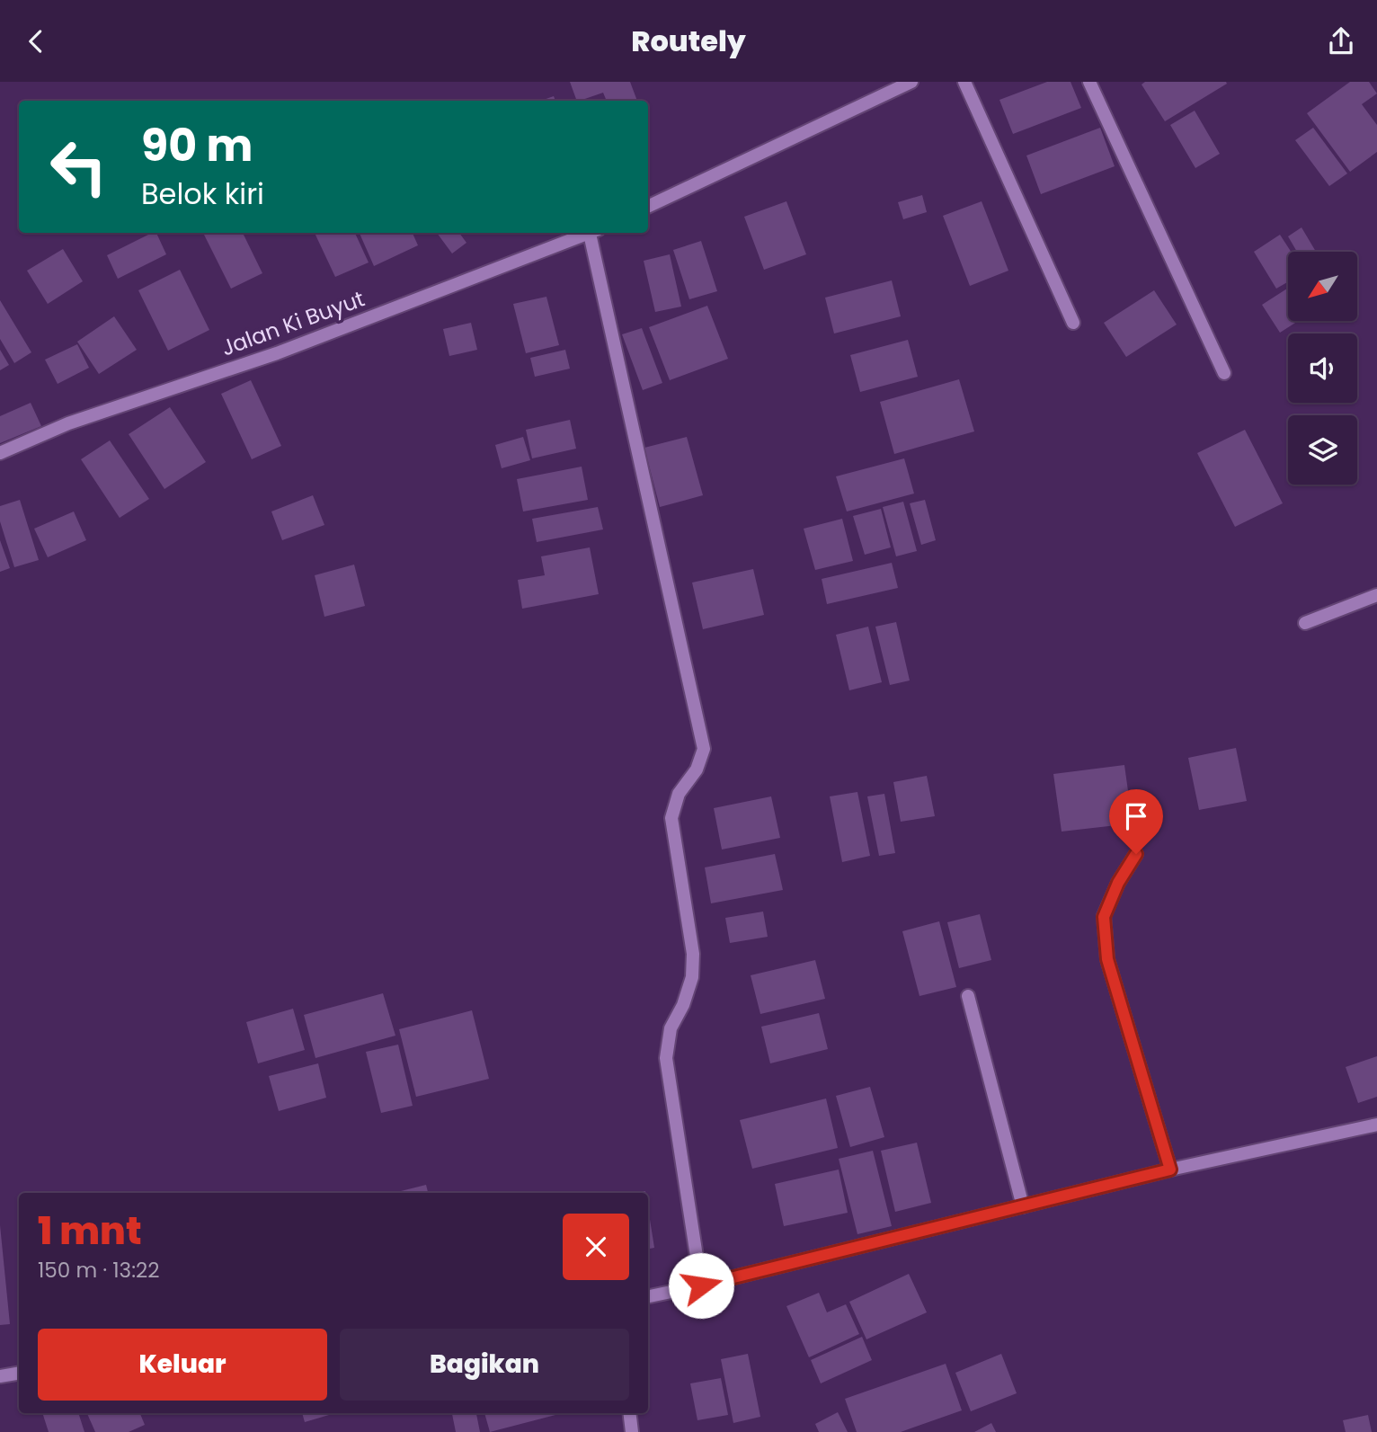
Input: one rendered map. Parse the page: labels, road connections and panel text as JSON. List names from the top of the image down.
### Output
{
  "streets": {
    "street": ["Jalan Ki Buyut"]
  },
  "north": "bottom left",
  "page": {
    "header": "Routely",
    "turn": ["90 m", "Belok kiri"],
    "heading": ["1 mnt", "150 m · 13:22"],
    "buttons": ["Keluar", "Bagikan"]
  }
}
